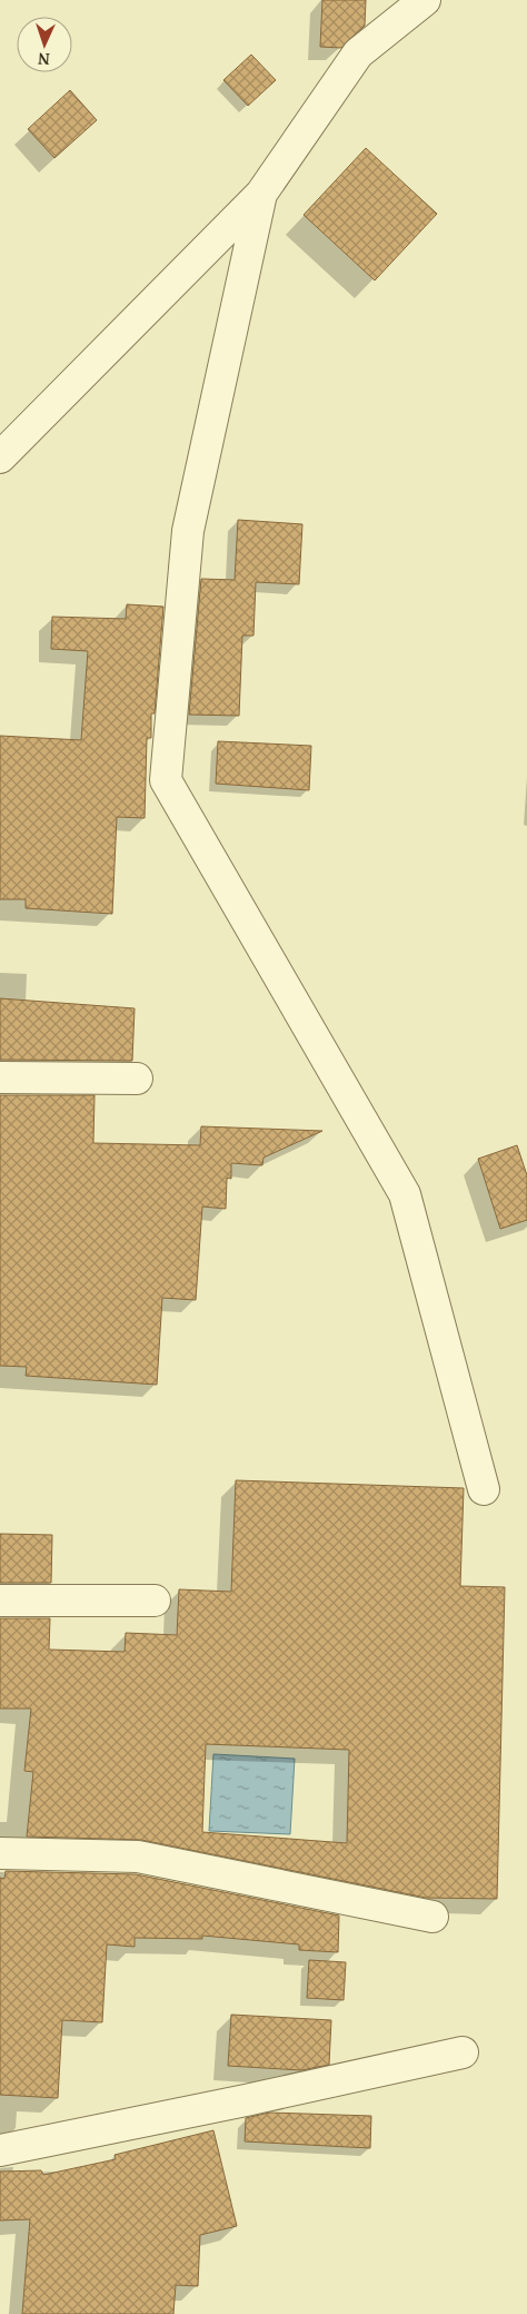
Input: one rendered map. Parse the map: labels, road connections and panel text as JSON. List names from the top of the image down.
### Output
{
  "north": "bottom"
}
